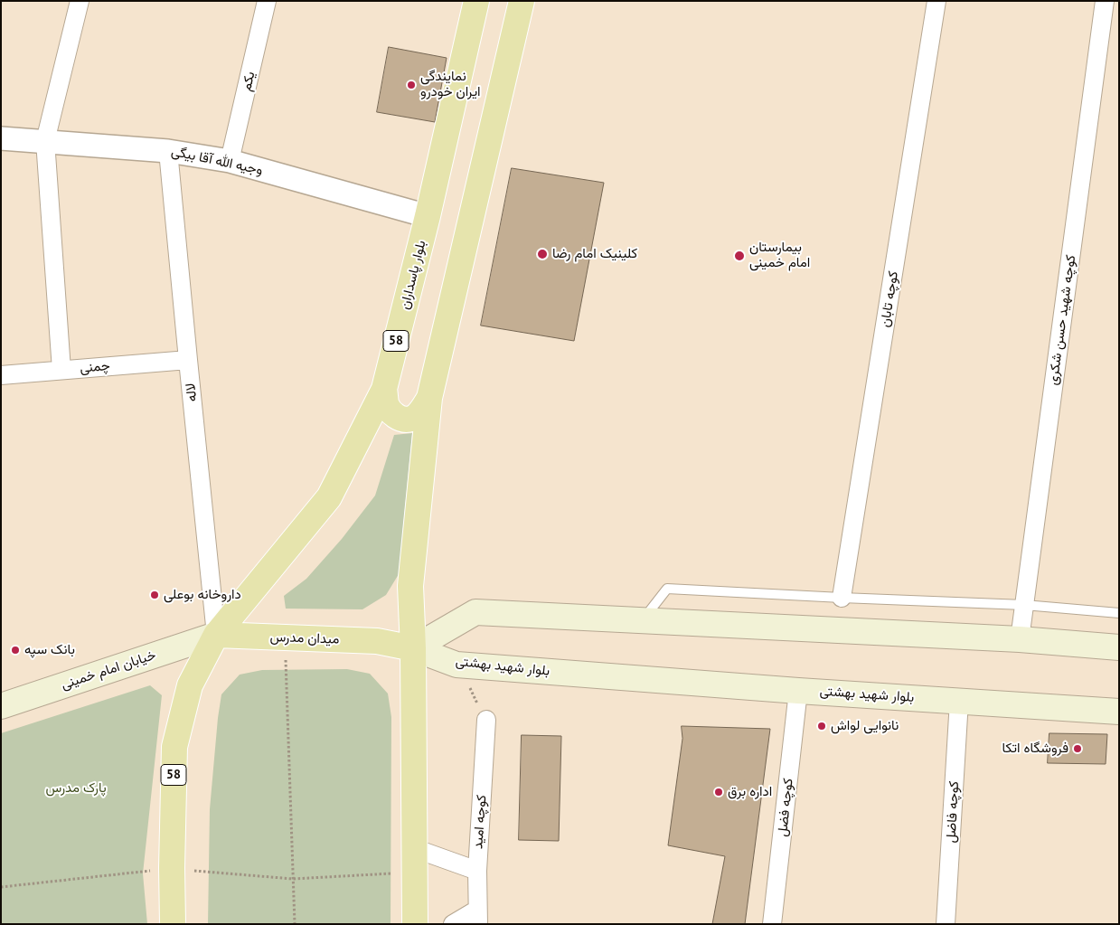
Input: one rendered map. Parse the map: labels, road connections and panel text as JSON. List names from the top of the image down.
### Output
{
  "streets": {
    "main road": [
      "بلوار پاسداران",
      "58",
      "میدان مدرس",
      "بلوار شهید بهشتی",
      "خیابان امام خمینی"
    ],
    "street": [
      "یکم",
      "وجیه الله آقا بیگی",
      "کوچه تابان",
      "کوچه شهید حسن شکری",
      "چمنی",
      "لاله",
      "کوچه فضل",
      "کوچه فاضل",
      "کوچه امید"
    ]
  },
  "crossings": [
    ["یکم", "وجیه الله آقا بیگی"],
    ["وجیه الله آقا بیگی", "بلوار پاسداران"],
    ["وجیه الله آقا بیگی", "لاله"],
    ["بلوار پاسداران", "58"],
    ["بلوار پاسداران", "لاله"],
    ["بلوار پاسداران", "میدان مدرس"],
    ["بلوار پاسداران", "خیابان امام خمینی"],
    ["58", "لاله"],
    ["58", "میدان مدرس"],
    ["58", "خیابان امام خمینی"],
    ["چمنی", "لاله"],
    ["لاله", "میدان مدرس"],
    ["لاله", "خیابان امام خمینی"],
    ["میدان مدرس", "بلوار شهید بهشتی"],
    ["میدان مدرس", "خیابان امام خمینی"],
    ["بلوار شهید بهشتی", "کوچه فضل"],
    ["بلوار شهید بهشتی", "کوچه فاضل"]
  ],
  "parks": ["پارک مدرس"],
  "places": [
    "نمایندگی ایران خودرو",
    "کلینیک امام رضا",
    "بیمارستان امام خمینی",
    "داروخانه بوعلی",
    "بانک سپه",
    "نانوایی لواش",
    "فروشگاه اتکا",
    "اداره برق"
  ]
}
